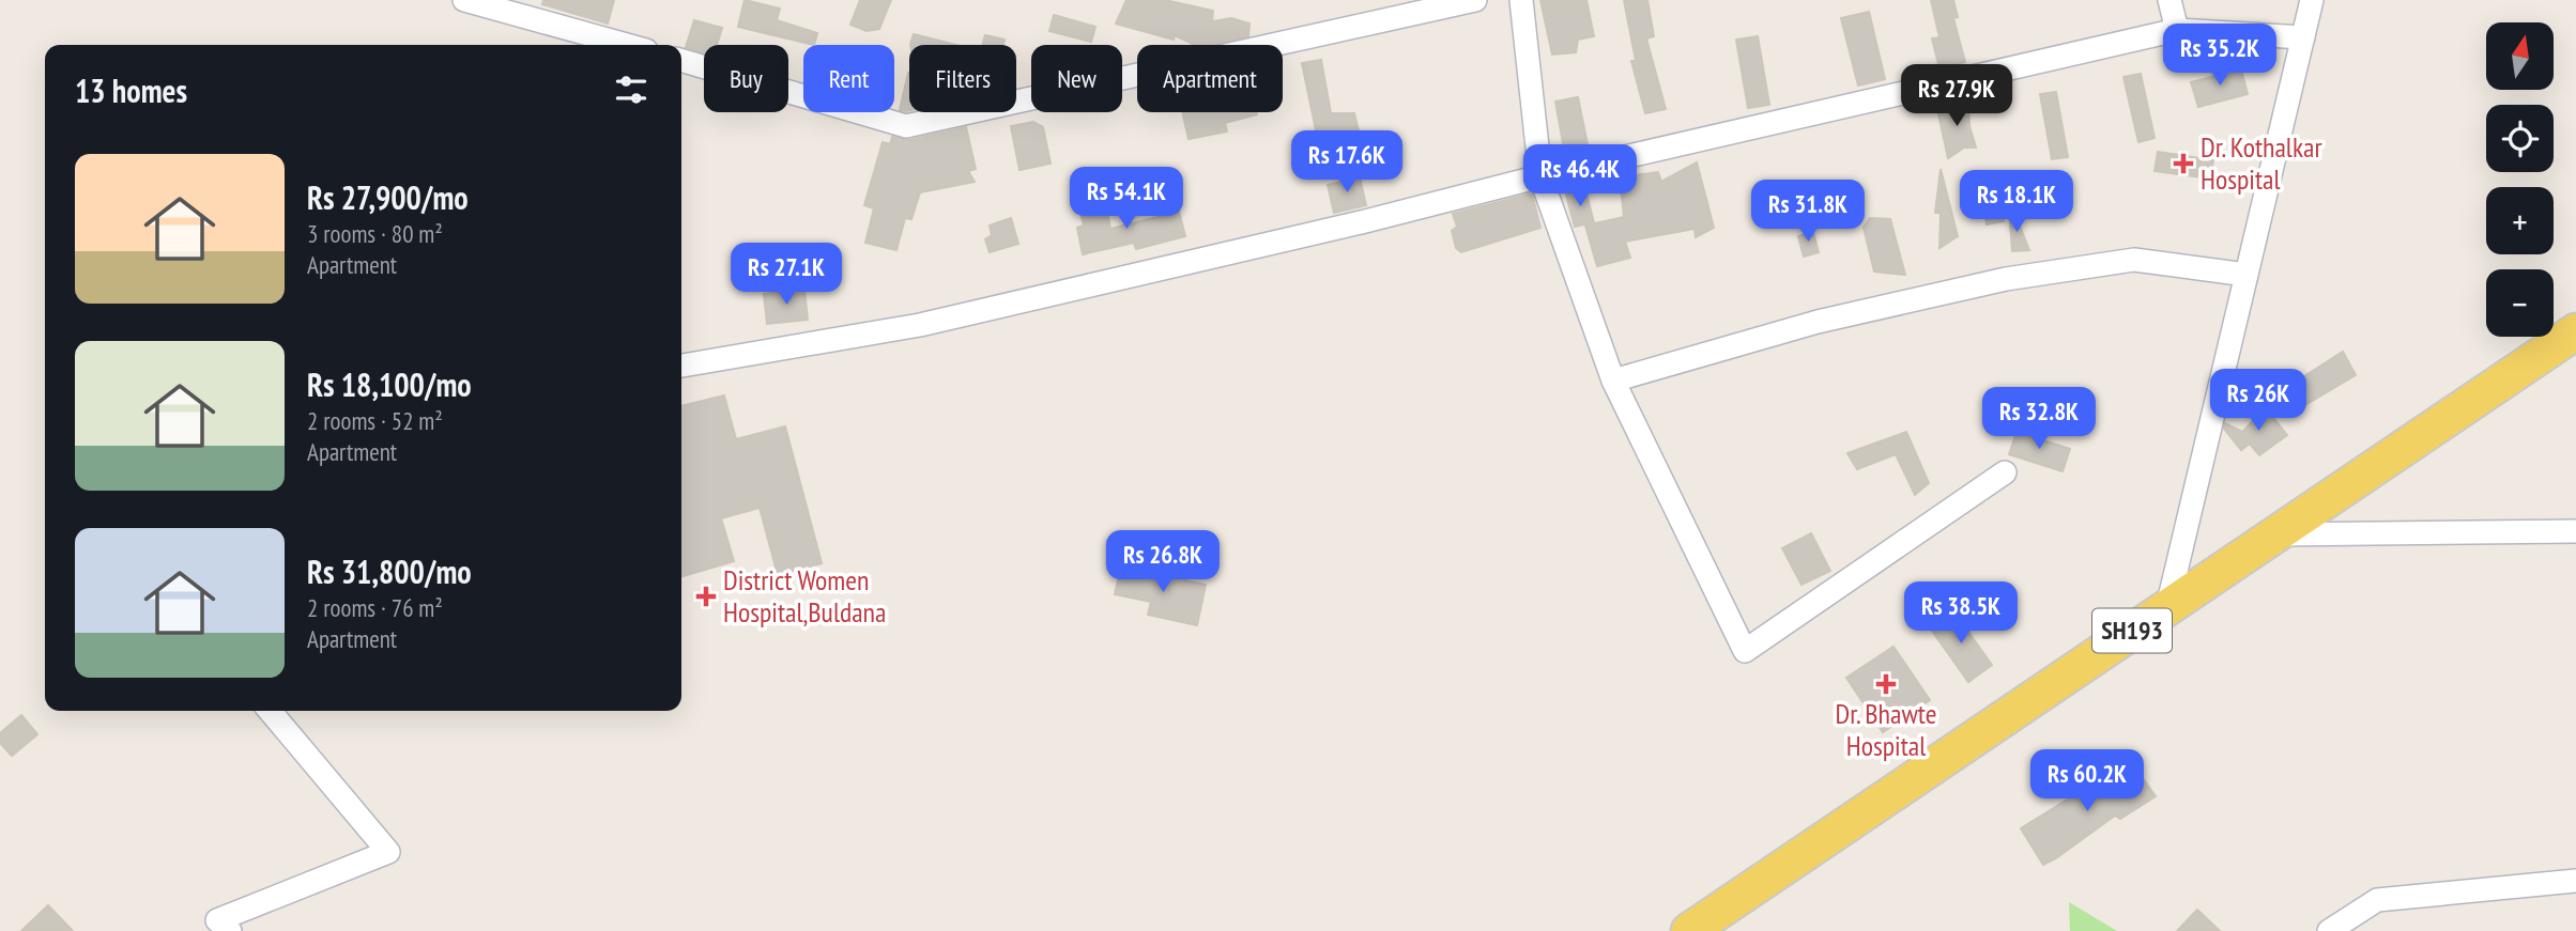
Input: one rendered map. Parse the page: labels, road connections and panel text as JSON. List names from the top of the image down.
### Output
{
  "streets": {
    "main road": ["SH193"]
  },
  "places": {
    "health": ["Dr. Kothalkar Hospital", "District Women Hospital,Buldana", "Dr. Bhawte Hospital"]
  },
  "north": "top",
  "page": {
    "map_buttons": ["+", "−"],
    "price": [
      "Rs 35.2K",
      "Rs 27.9K",
      "Rs 17.6K",
      "Rs 46.4K",
      "Rs 54.1K",
      "Rs 18.1K",
      "Rs 31.8K",
      "Rs 27.1K",
      "Rs 26K",
      "Rs 32.8K",
      "Rs 26.8K",
      "Rs 38.5K",
      "Rs 60.2K"
    ],
    "chip": [
      "Buy",
      "Rent",
      "Filters",
      "New",
      "Apartment"
    ],
    "heading": "13 homes",
    "list": [
      {
        "name": "Rs 27,900/mo",
        "note": "3 rooms · 80 m² · Apartment"
      },
      {
        "name": "Rs 18,100/mo",
        "note": "2 rooms · 52 m² · Apartment"
      },
      {
        "name": "Rs 31,800/mo",
        "note": "2 rooms · 76 m² · Apartment"
      }
    ]
  }
}
